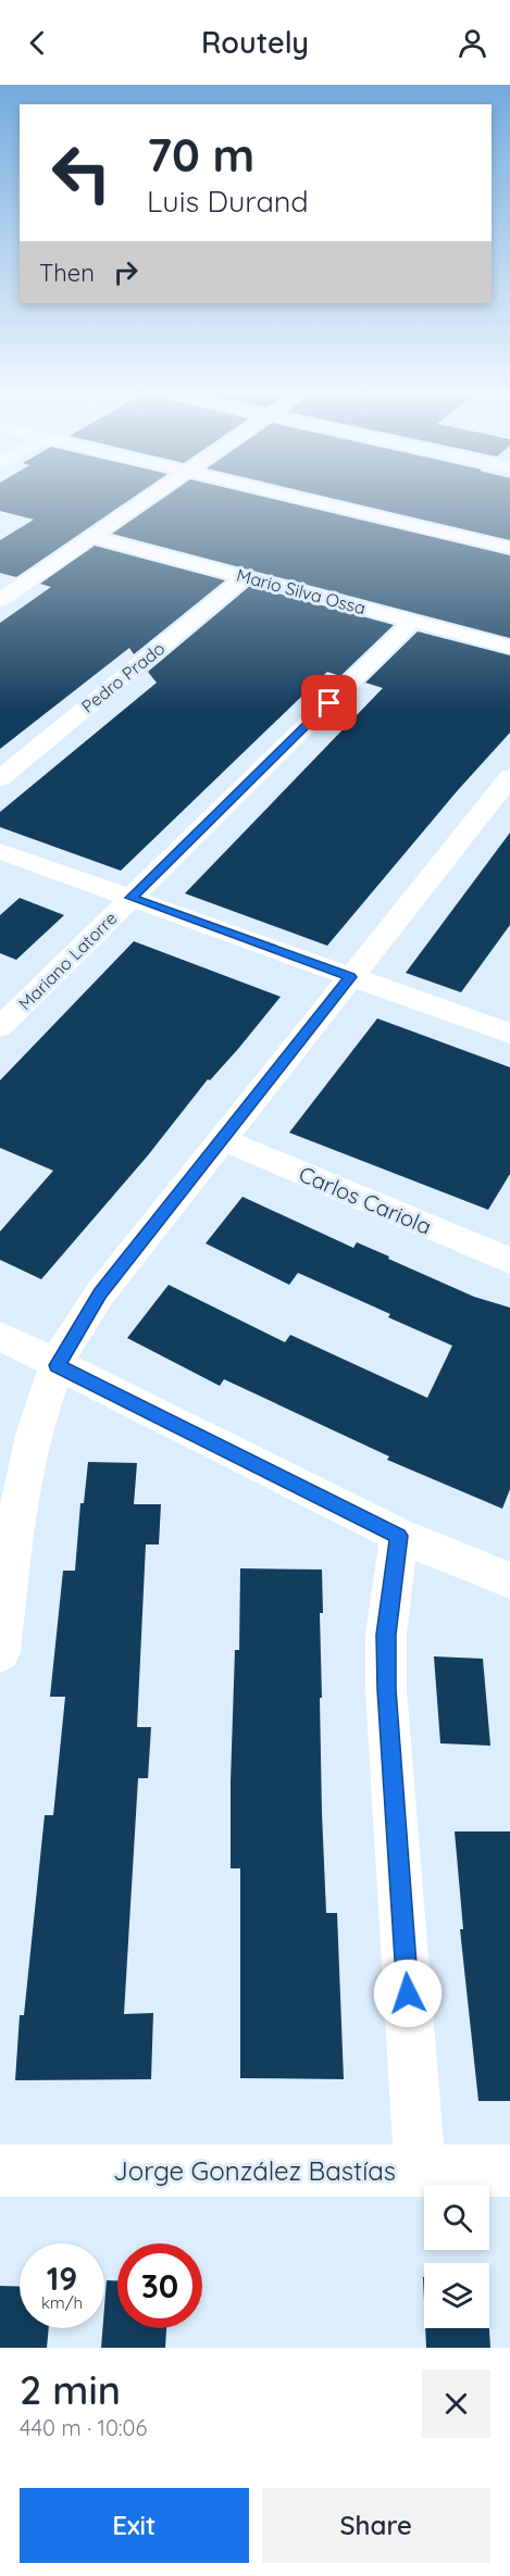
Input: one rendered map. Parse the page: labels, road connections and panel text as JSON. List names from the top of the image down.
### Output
{
  "streets": {
    "street": [
      "Mario Silva Ossa",
      "Pedro Prado",
      "Mariano Latorre",
      "Carlos Cariola",
      "Jorge González Bastías"
    ]
  },
  "crossings": [
    ["Mario Silva Ossa", "Pedro Prado"],
    ["Mario Silva Ossa", "Mariano Latorre"]
  ],
  "page": {
    "header": "Routely",
    "turn": ["70 m", "Luis Durand"],
    "then": "Then",
    "speed": "19 km/h",
    "limit": "30",
    "heading": ["2 min", "440 m · 10:06"],
    "buttons": ["Exit", "Share"]
  }
}
